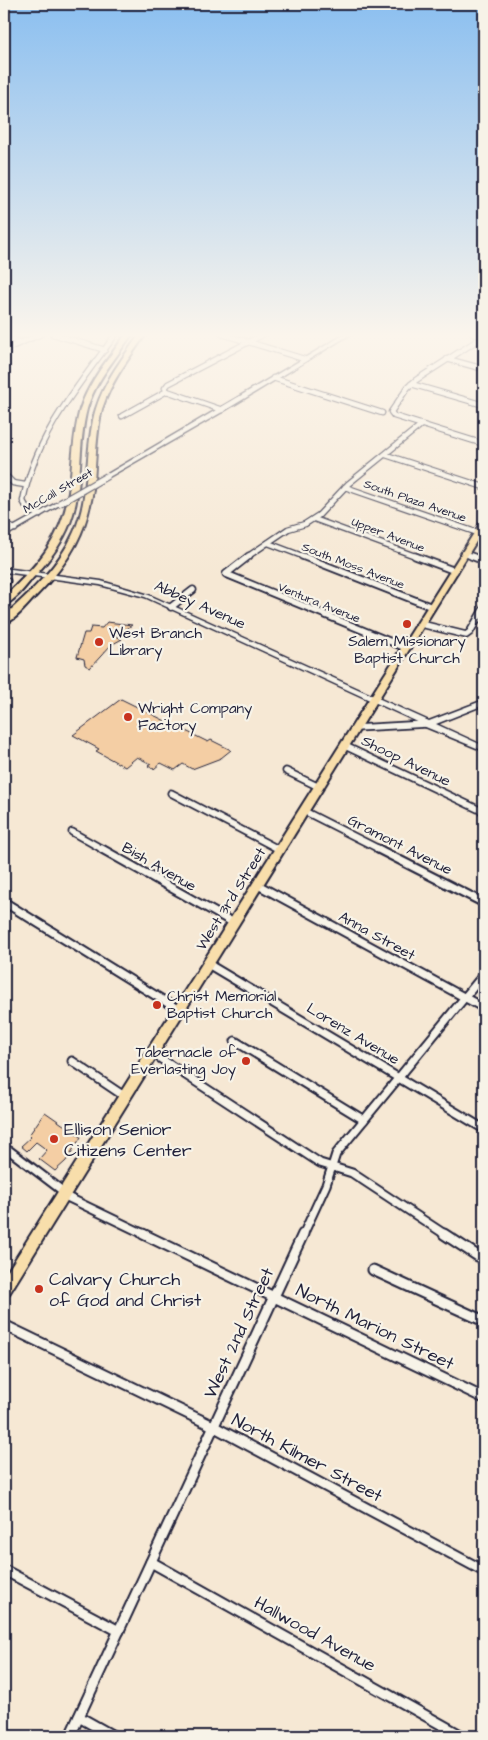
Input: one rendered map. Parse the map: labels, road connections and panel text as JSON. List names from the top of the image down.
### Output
{
  "streets": {
    "main road": ["West 3rd Street"],
    "street": [
      "McCall Street",
      "South Plaza Avenue",
      "Upper Avenue",
      "South Moss Avenue",
      "Ventura Avenue",
      "Abbey Avenue",
      "Shoop Avenue",
      "Gramont Avenue",
      "Bish Avenue",
      "Anna Street",
      "Lorenz Avenue",
      "North Marion Street",
      "West 2nd Street",
      "North Kilmer Street",
      "Hallwood Avenue"
    ]
  },
  "crossings": [
    ["South Plaza Avenue", "West 3rd Street"],
    ["Upper Avenue", "West 3rd Street"],
    ["South Moss Avenue", "Ventura Avenue"],
    ["South Moss Avenue", "West 3rd Street"],
    ["Ventura Avenue", "West 3rd Street"],
    ["Abbey Avenue", "West 3rd Street"],
    ["Shoop Avenue", "West 3rd Street"],
    ["Gramont Avenue", "West 3rd Street"],
    ["Bish Avenue", "West 3rd Street"],
    ["West 3rd Street", "Anna Street"],
    ["West 3rd Street", "Lorenz Avenue"],
    ["West 3rd Street", "North Marion Street"],
    ["Anna Street", "West 2nd Street"],
    ["Lorenz Avenue", "West 2nd Street"],
    ["North Marion Street", "West 2nd Street"],
    ["West 2nd Street", "North Kilmer Street"],
    ["West 2nd Street", "Hallwood Avenue"]
  ],
  "places": [
    "Salem Missionary Baptist Church",
    "West Branch Library",
    "Wright Company Factory",
    "Christ Memorial Baptist Church",
    "Tabernacle of Everlasting Joy",
    "Ellison Senior Citizens Center",
    "Calvary Church of God and Christ"
  ]
}
